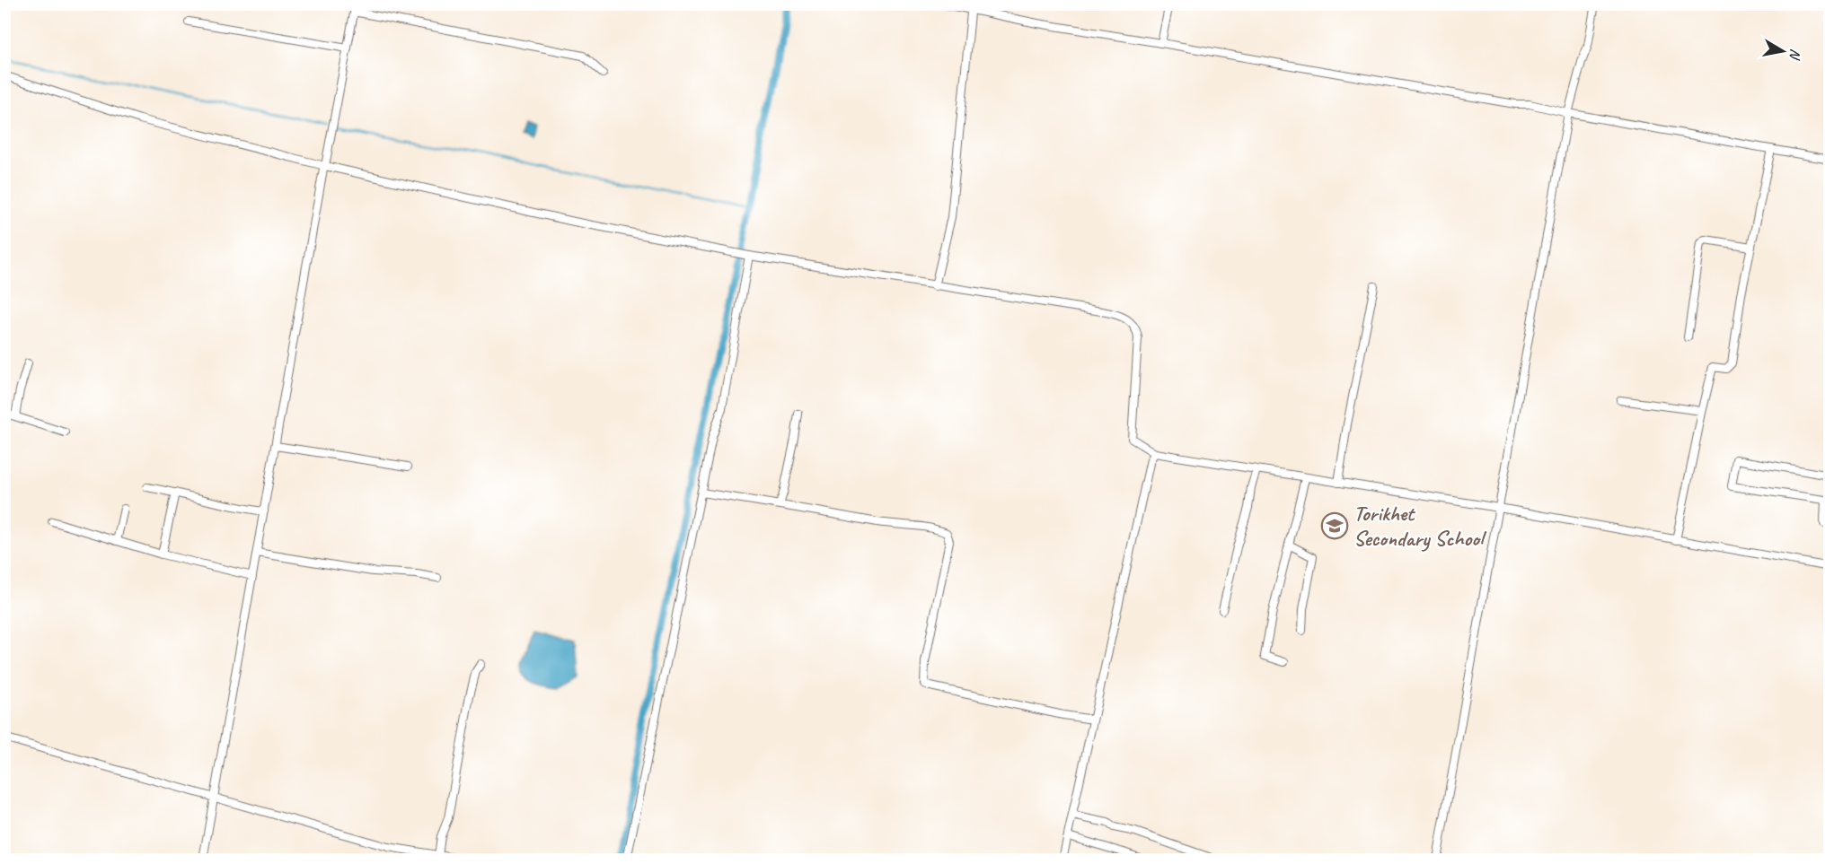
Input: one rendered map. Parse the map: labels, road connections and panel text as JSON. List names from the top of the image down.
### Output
{
  "places": {
    "school or university": ["Torikhet Secondary School"]
  },
  "north": "right"
}
